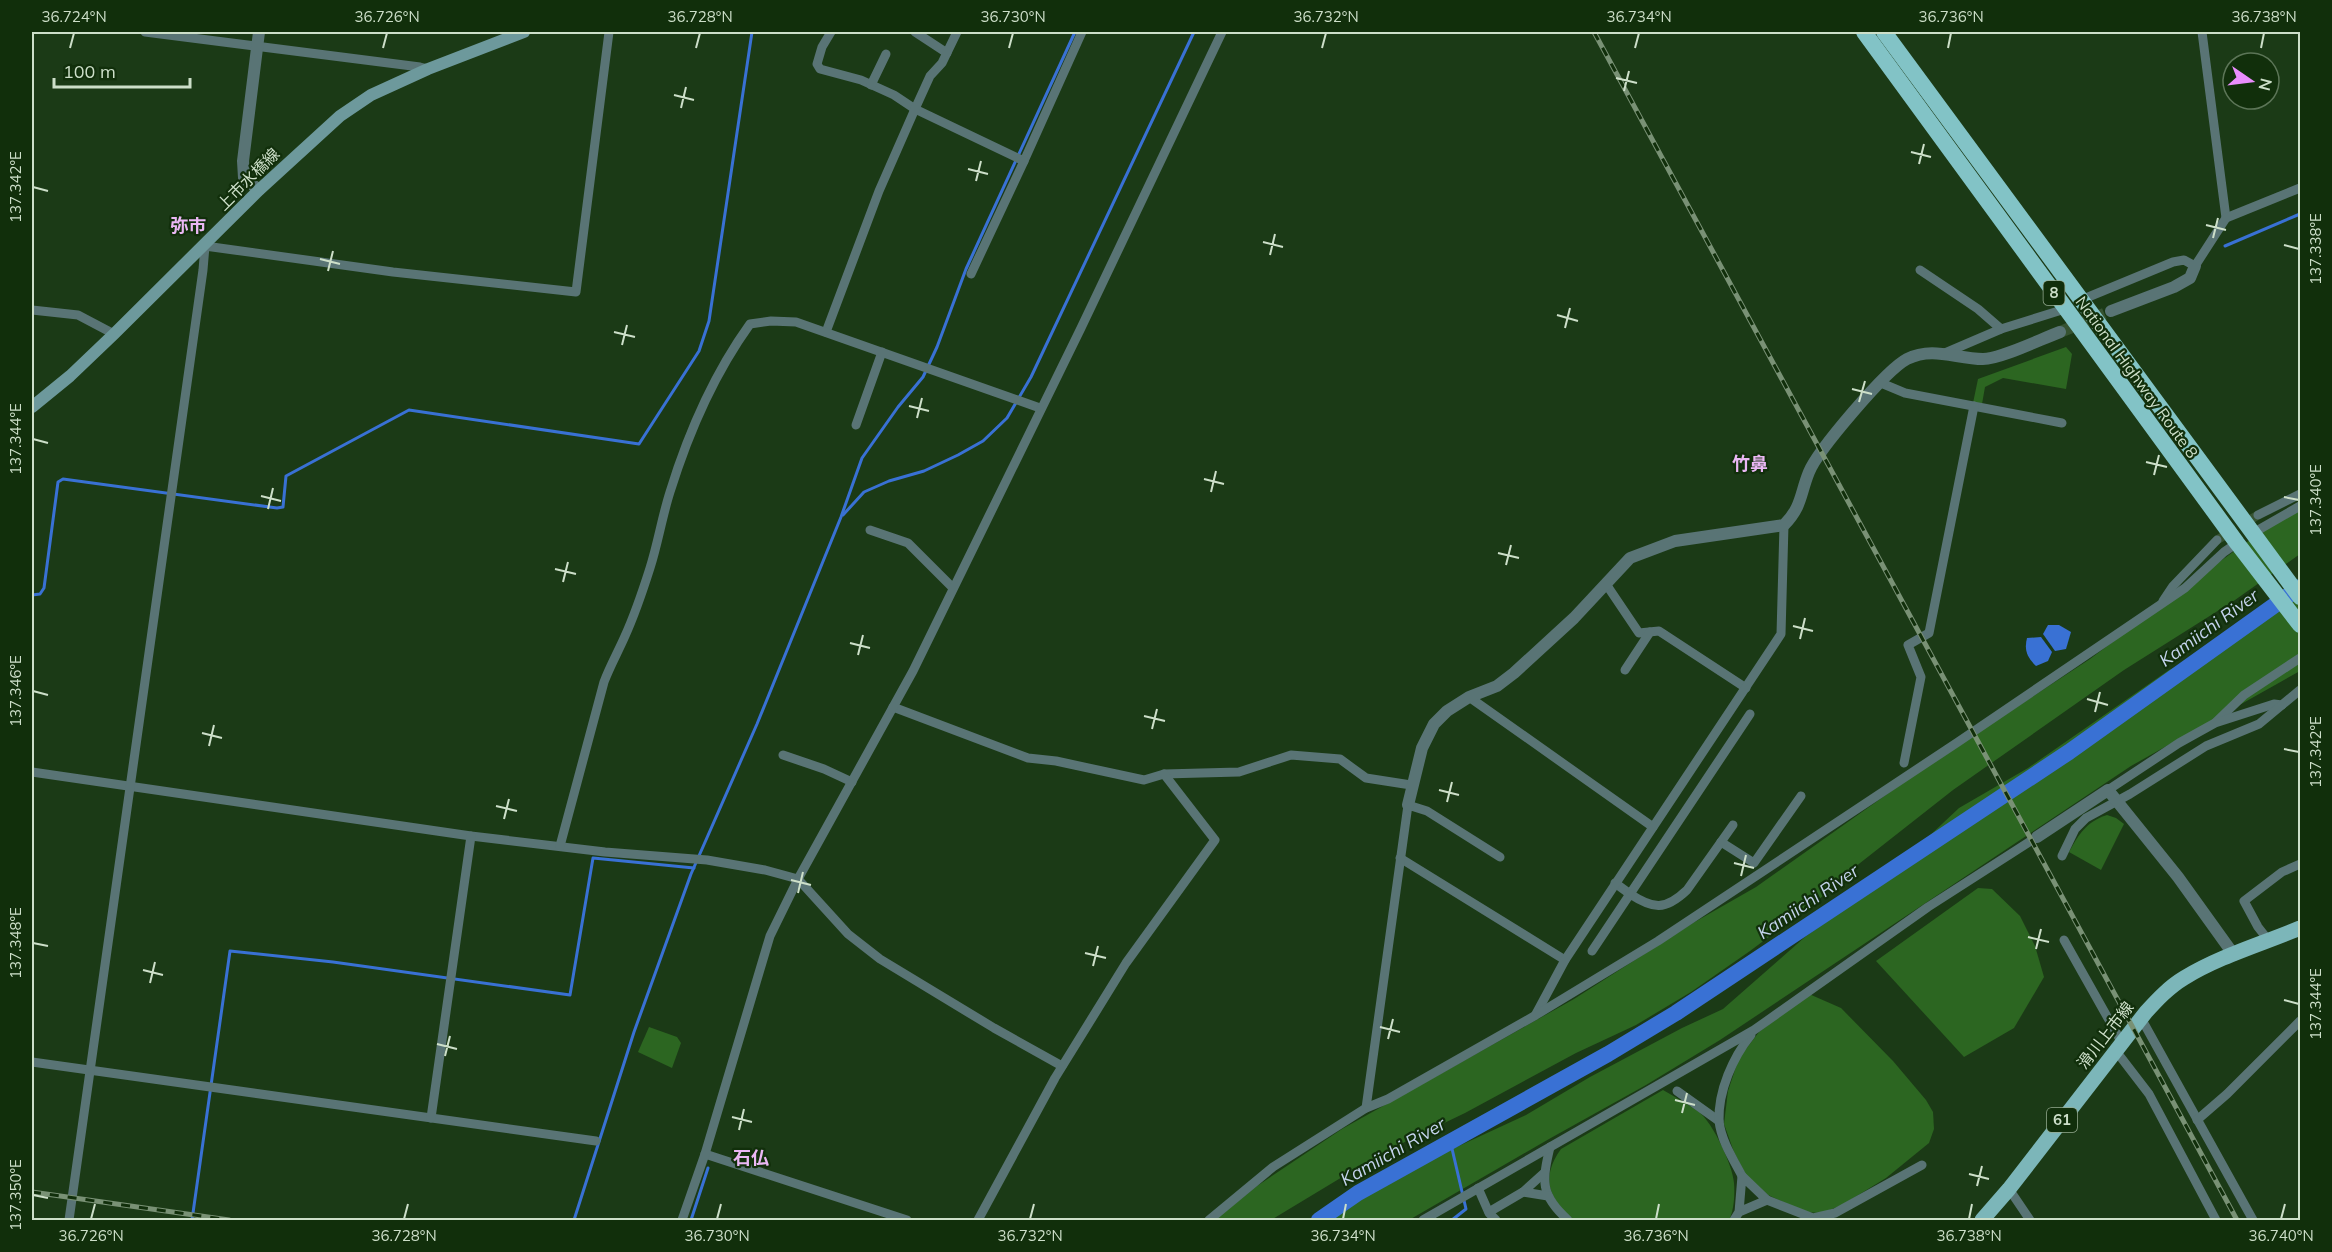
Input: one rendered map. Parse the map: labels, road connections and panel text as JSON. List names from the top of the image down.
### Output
{
  "streets": {
    "highway": ["8", "National Highway Route 8"],
    "main road": ["上市水橋線", "滑川上市線", "61"]
  },
  "crossings": [
    ["8", "National Highway Route 8"]
  ],
  "districts": ["弥市", "竹鼻", "石仏"],
  "water": ["Kamiichi River"],
  "scale_bar": "100 m",
  "north": "right",
  "coordinates": [
    "36.724°N",
    "36.726°N",
    "36.728°N",
    "36.730°N",
    "36.732°N",
    "36.734°N",
    "36.736°N",
    "36.738°N",
    "137.342°E",
    "137.338°E",
    "137.344°E",
    "137.340°E",
    "137.346°E",
    "137.348°E",
    "137.350°E",
    "36.740°N"
  ]
}
